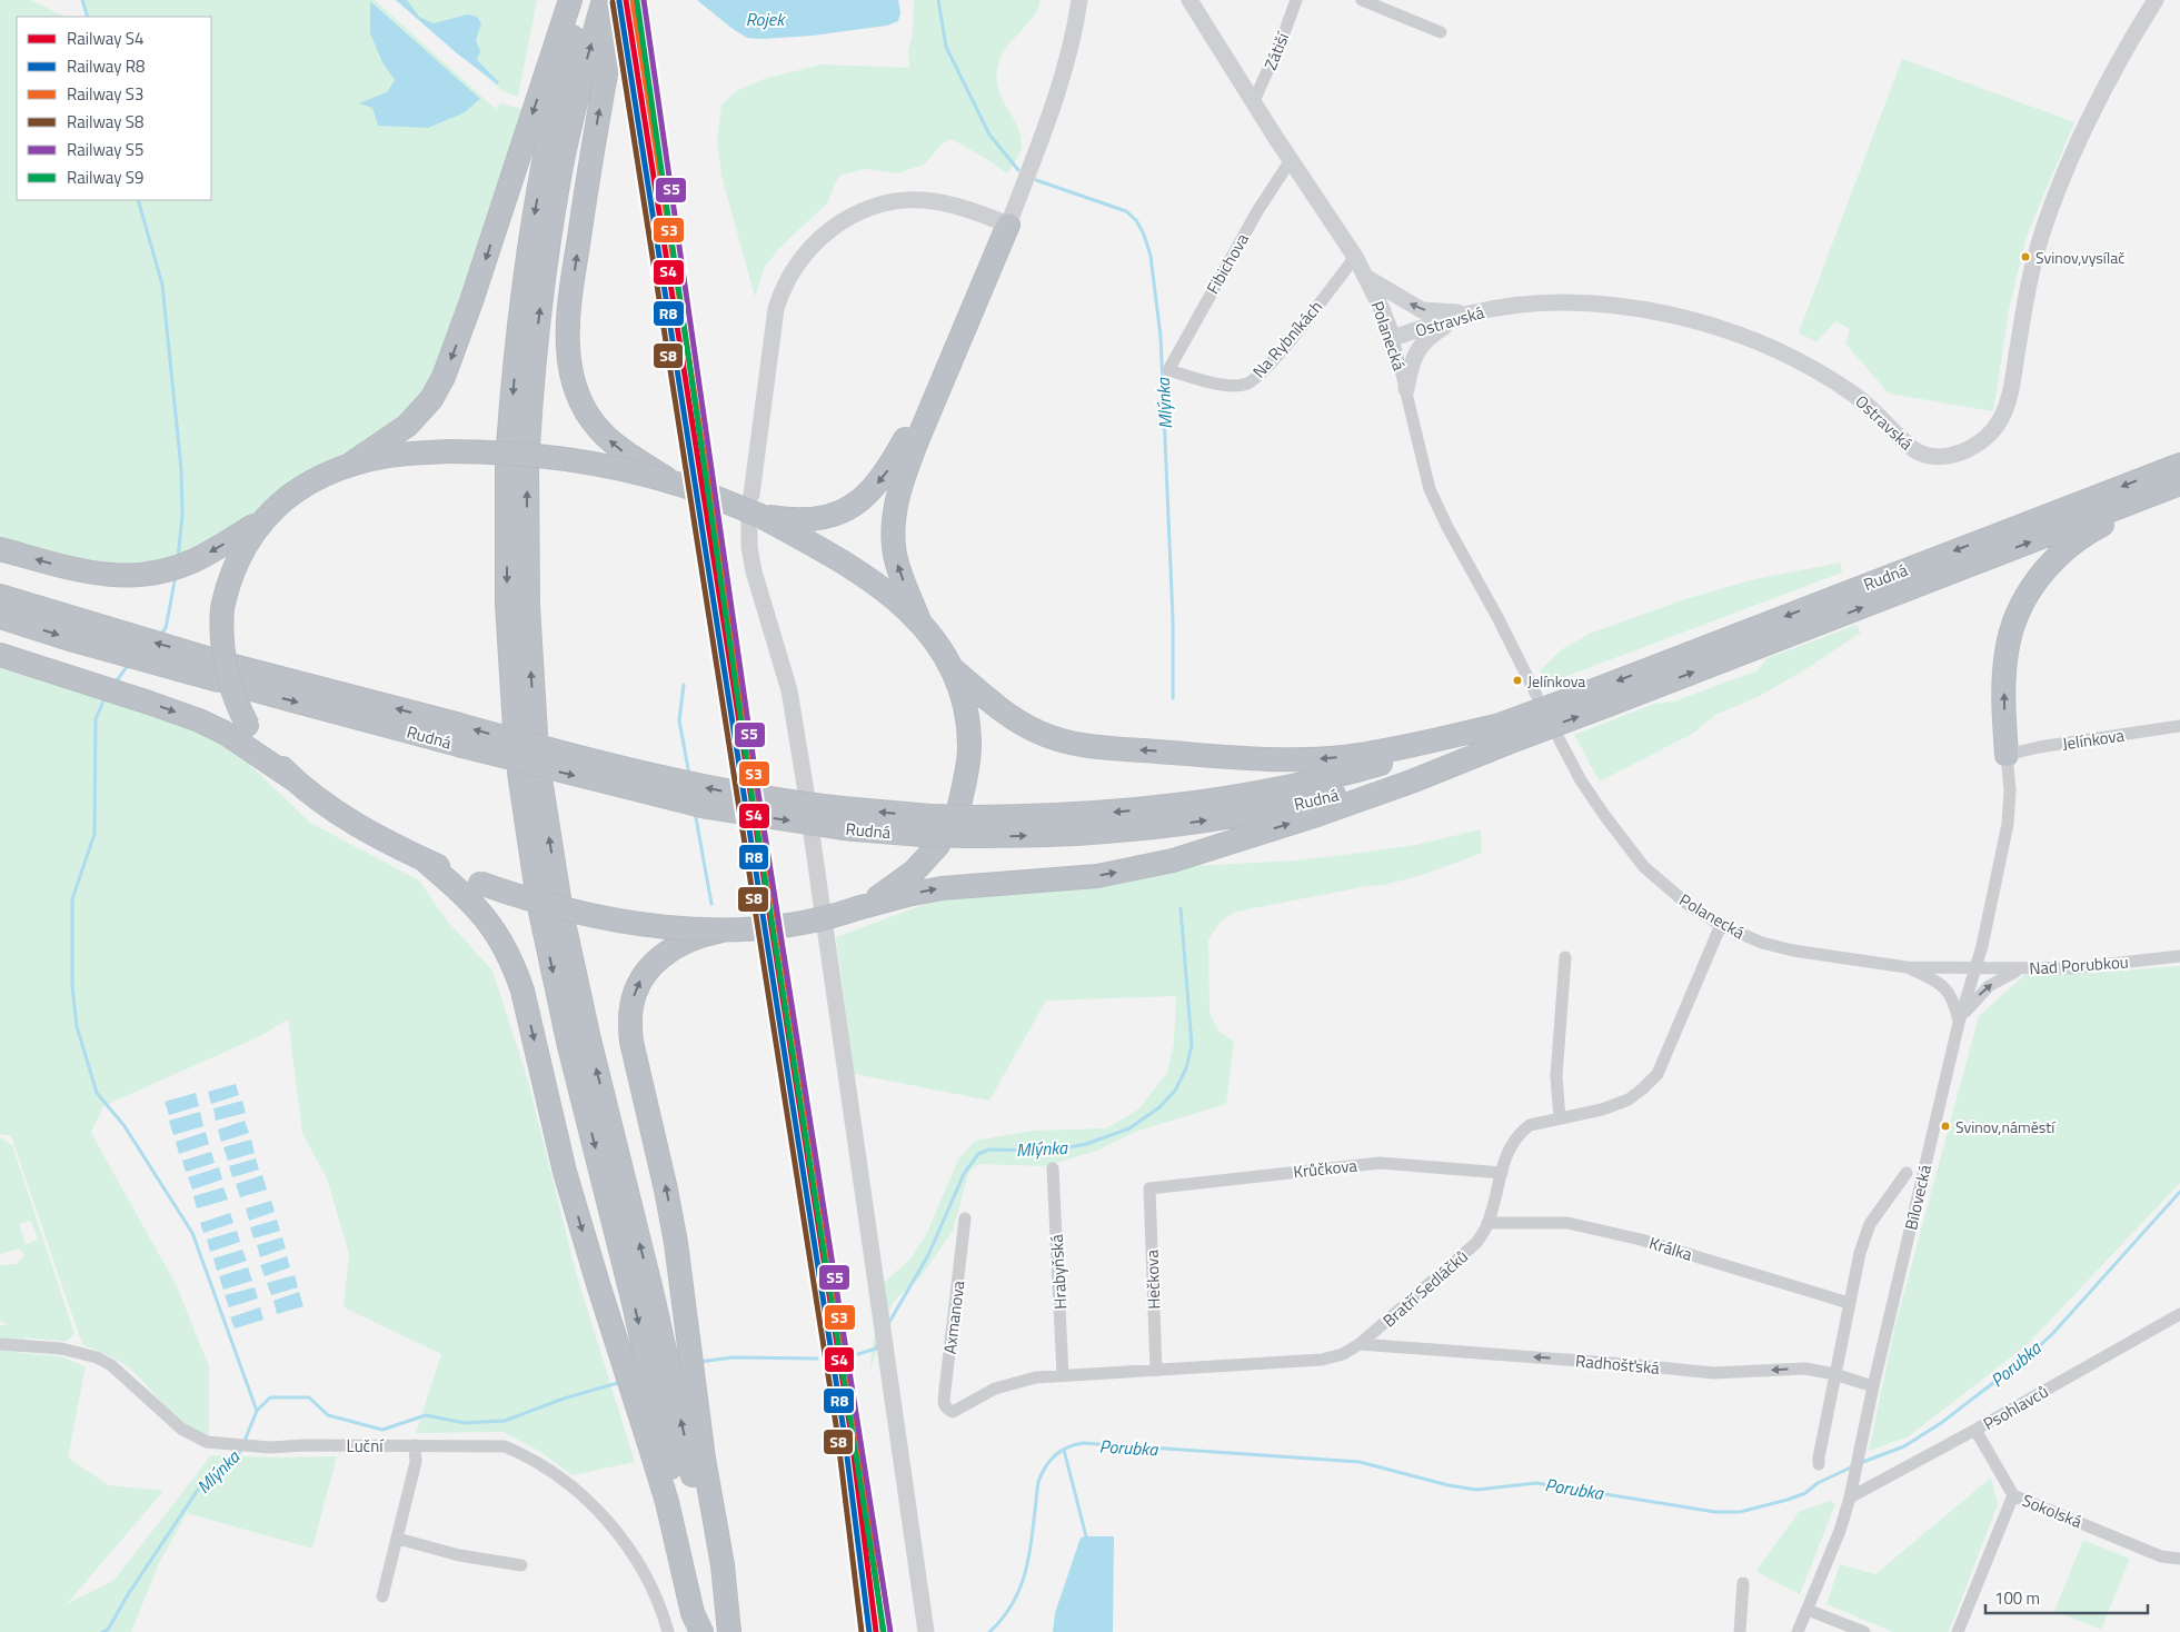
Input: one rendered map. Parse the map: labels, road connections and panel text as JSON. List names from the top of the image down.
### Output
{
  "streets": {
    "highway": ["Rudná"],
    "street": [
      "Zátiší",
      "Fibichova",
      "Ostravská",
      "Polanecká",
      "Na Rybníkách",
      "Jelínkova",
      "Nad Porubkou",
      "Krůčkova",
      "Bílovecká",
      "Králka",
      "Hrabyňská",
      "Hečkova",
      "Bratří Sedláčků",
      "Axmanova",
      "Radhošťská",
      "Psohlavců",
      "Luční",
      "Sokolská"
    ]
  },
  "crossings": [
    ["Zátiší", "Polanecká"],
    ["Fibichova", "Polanecká"],
    ["Fibichova", "Na Rybníkách"],
    ["Ostravská", "Polanecká"],
    ["Polanecká", "Na Rybníkách"],
    ["Polanecká", "Nad Porubkou"],
    ["Polanecká", "Bílovecká"],
    ["Polanecká", "Bratří Sedláčků"],
    ["Jelínkova", "Bílovecká"],
    ["Nad Porubkou", "Bílovecká"],
    ["Krůčkova", "Hečkova"],
    ["Krůčkova", "Bratří Sedláčků"],
    ["Bílovecká", "Radhošťská"],
    ["Bílovecká", "Psohlavců"],
    ["Králka", "Bratří Sedláčků"],
    ["Hrabyňská", "Bratří Sedláčků"],
    ["Hečkova", "Bratří Sedláčků"],
    ["Bratří Sedláčků", "Axmanova"],
    ["Bratří Sedláčků", "Radhošťská"],
    ["Psohlavců", "Sokolská"]
  ],
  "one_way": ["Radhošťská"],
  "water": ["Rojek", "Mlýnka", "Porubka"],
  "places": ["Svinov,vysílač", "Jelínkova", "Svinov,náměstí"],
  "lines": [
    "rail line S4",
    "rail line S3",
    "rail line S5",
    "rail line R8",
    "rail line S9",
    "rail line S8"
  ],
  "legend": [
    "Railway S4",
    "Railway R8",
    "Railway S3",
    "Railway S8",
    "Railway S5",
    "Railway S9"
  ],
  "scale_bar": "100 m"
}
